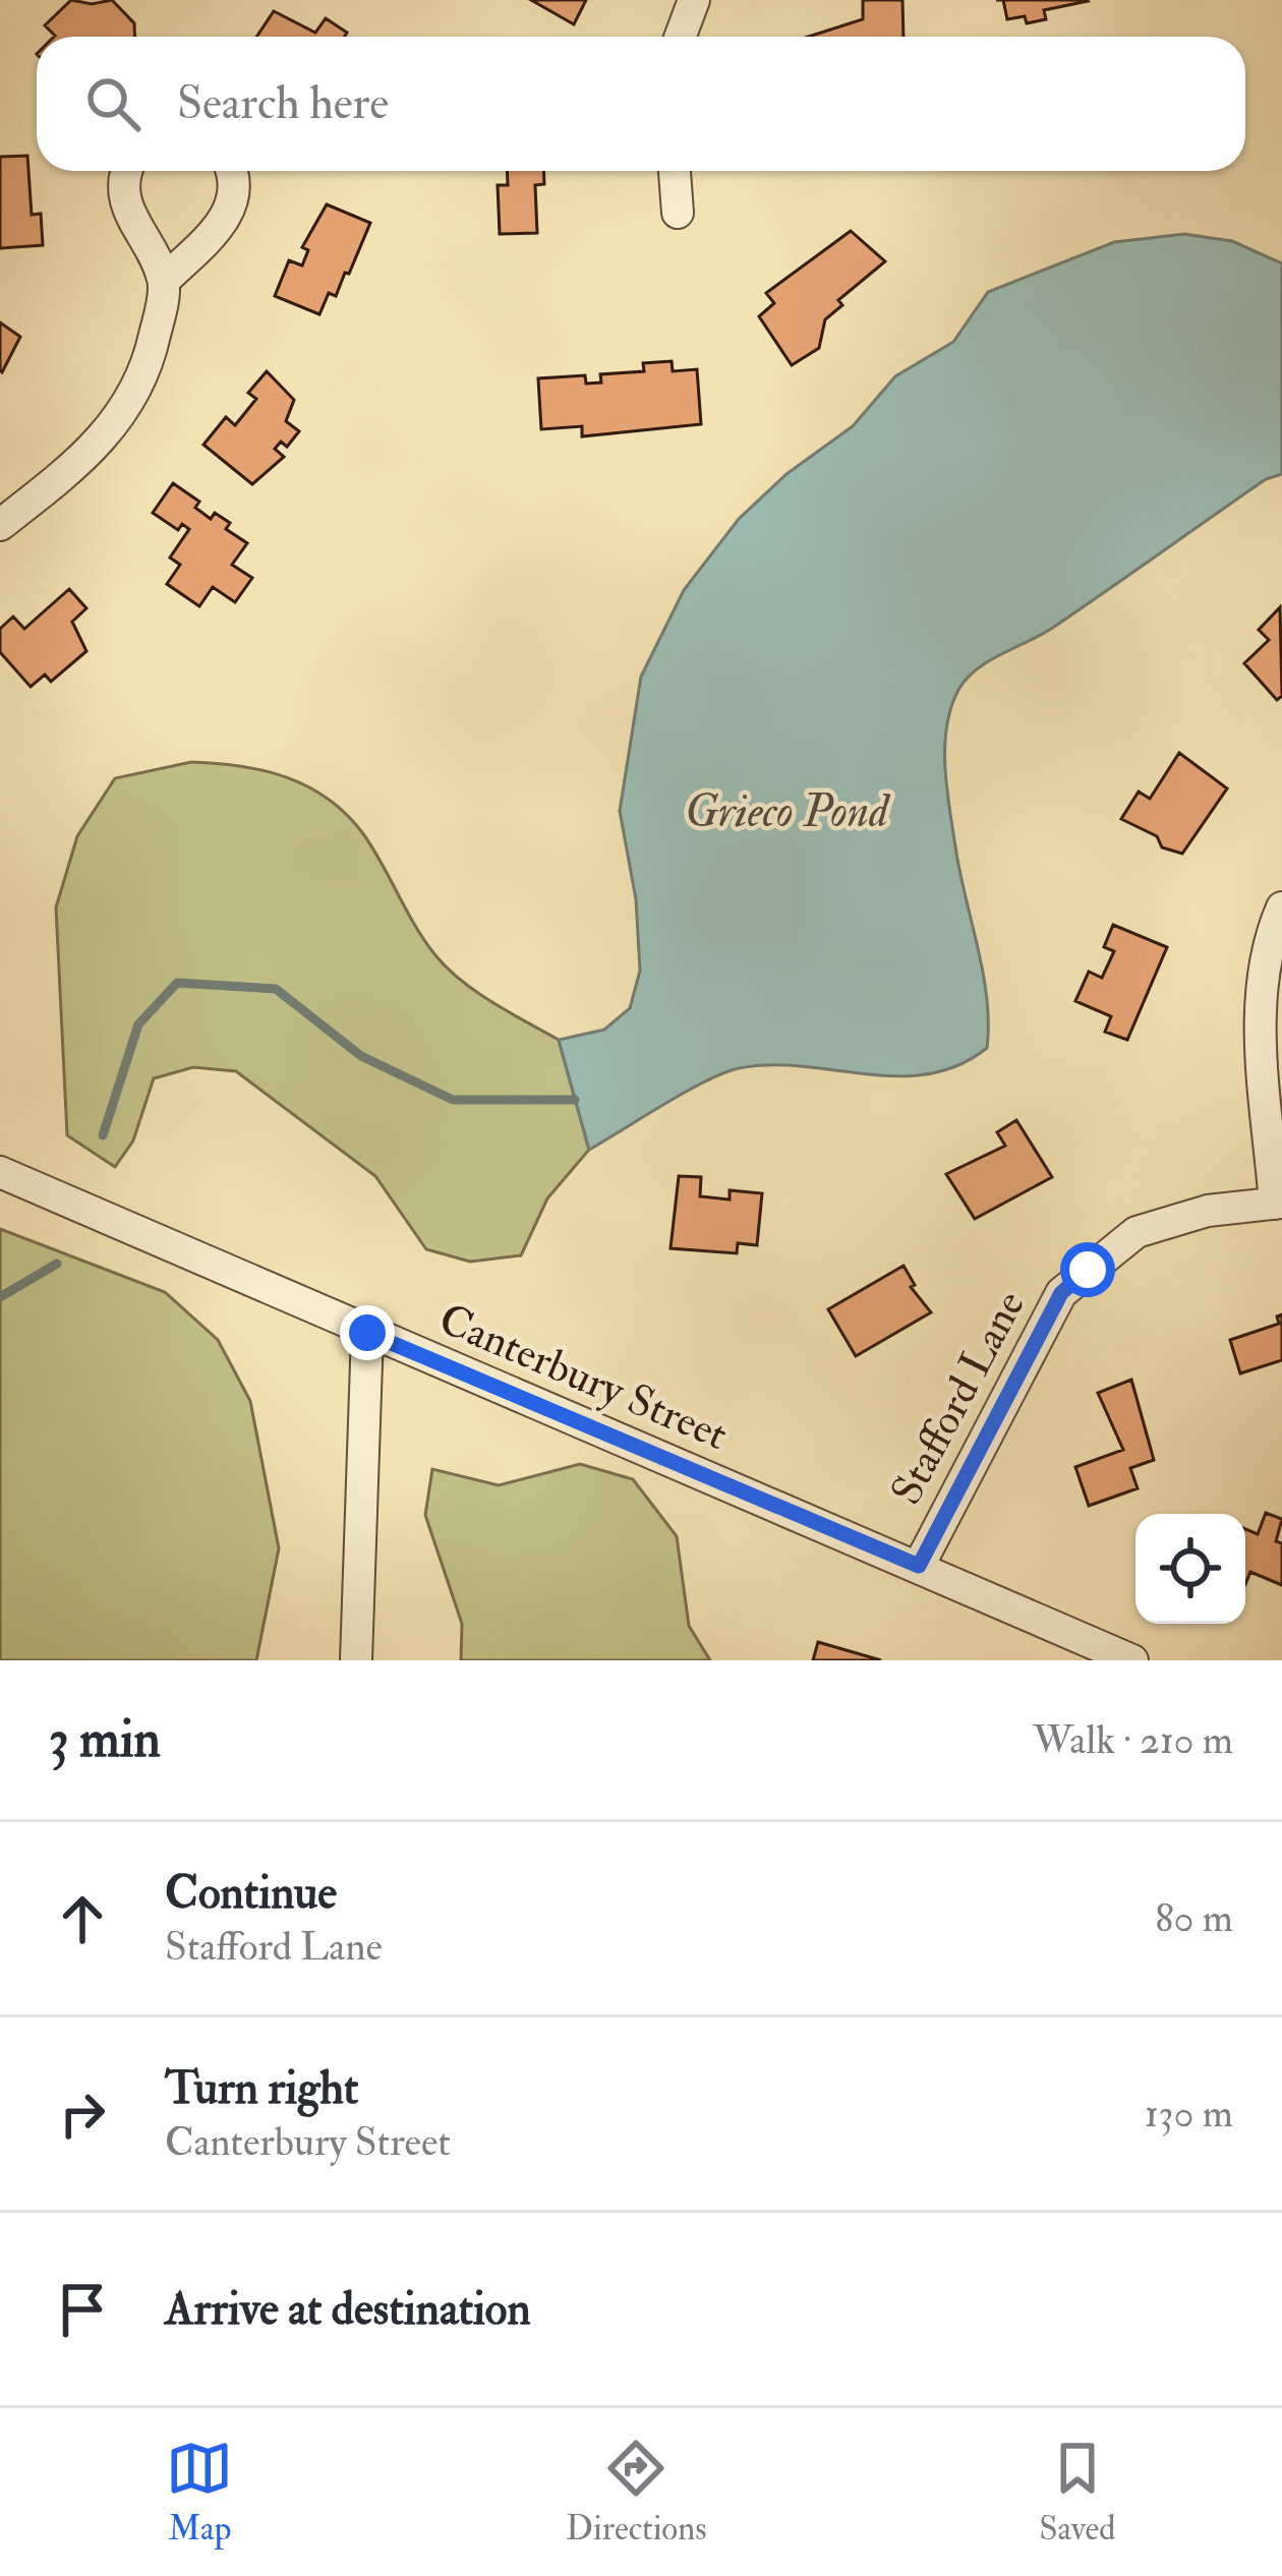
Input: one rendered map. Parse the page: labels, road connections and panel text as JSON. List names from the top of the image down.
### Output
{
  "streets": {
    "street": ["Canterbury Street", "Stafford Lane"]
  },
  "crossings": [
    ["Canterbury Street", "Stafford Lane"]
  ],
  "water": ["Grieco Pond"],
  "page": {
    "search": "Search here",
    "heading": ["3 min", "Walk · 210 m"],
    "list": [
      ["Continue", "Stafford Lane", "80 m"],
      ["Turn right", "Canterbury Street", "130 m"],
      "Arrive at destination"
    ],
    "nav": ["Map", "Directions", "Saved"]
  }
}
